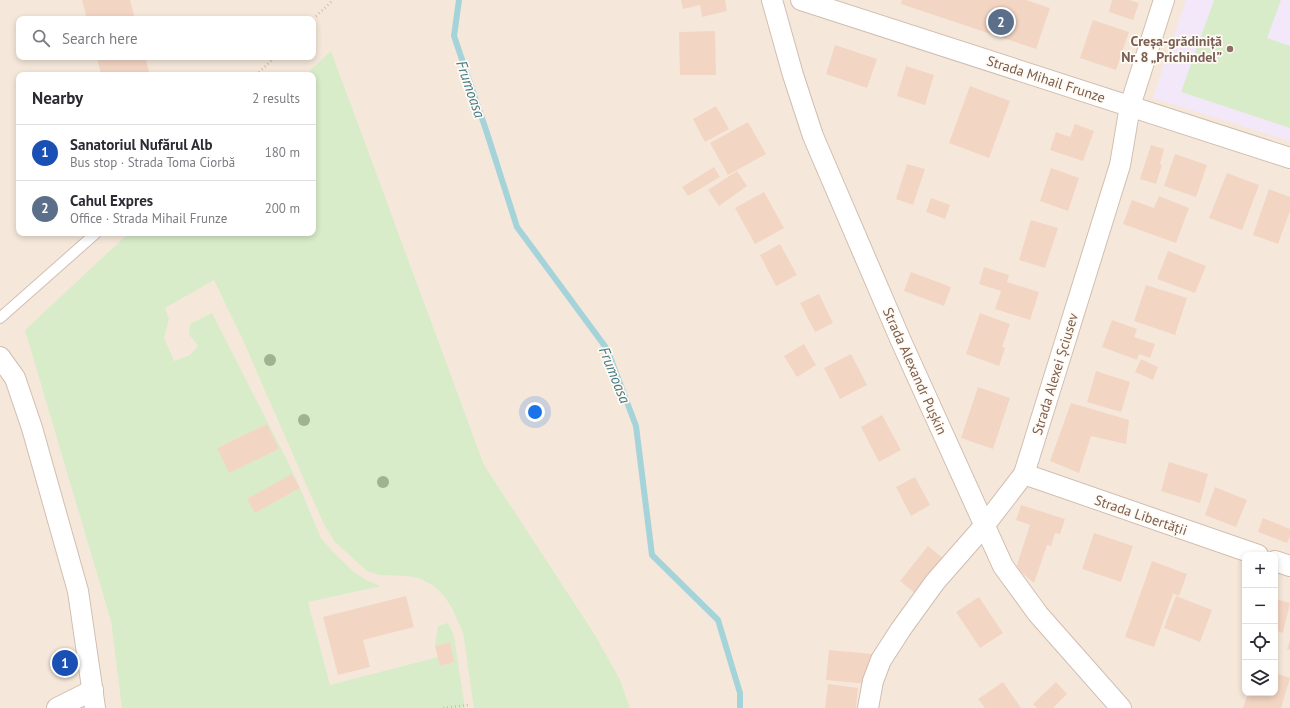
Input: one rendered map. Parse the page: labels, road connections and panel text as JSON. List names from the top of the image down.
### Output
{
  "streets": {
    "street": [
      "Strada Mihail Frunze",
      "Strada Alexandr Pușkin",
      "Strada Alexei Șciusev",
      "Strada Libertății"
    ]
  },
  "crossings": [
    ["Strada Mihail Frunze", "Strada Alexei Șciusev"],
    ["Strada Alexandr Pușkin", "Strada Alexei Șciusev"],
    ["Strada Alexei Șciusev", "Strada Libertății"]
  ],
  "water": ["Frumoasa"],
  "places": ["Creșa-grădiniță Nr. 8 „Prichindel”"],
  "page": {
    "pins": ["2", "1"],
    "search": "Search here",
    "heading": ["Nearby", "2 results"],
    "list": [
      {
        "mark": "1",
        "name": "Sanatoriul Nufărul Alb",
        "note": "Bus stop · Strada Toma Ciorbă",
        "value": "180 m"
      },
      {
        "mark": "2",
        "name": "Cahul Expres",
        "note": "Office · Strada Mihail Frunze",
        "value": "200 m"
      }
    ],
    "map_buttons": ["+", "−"]
  }
}
